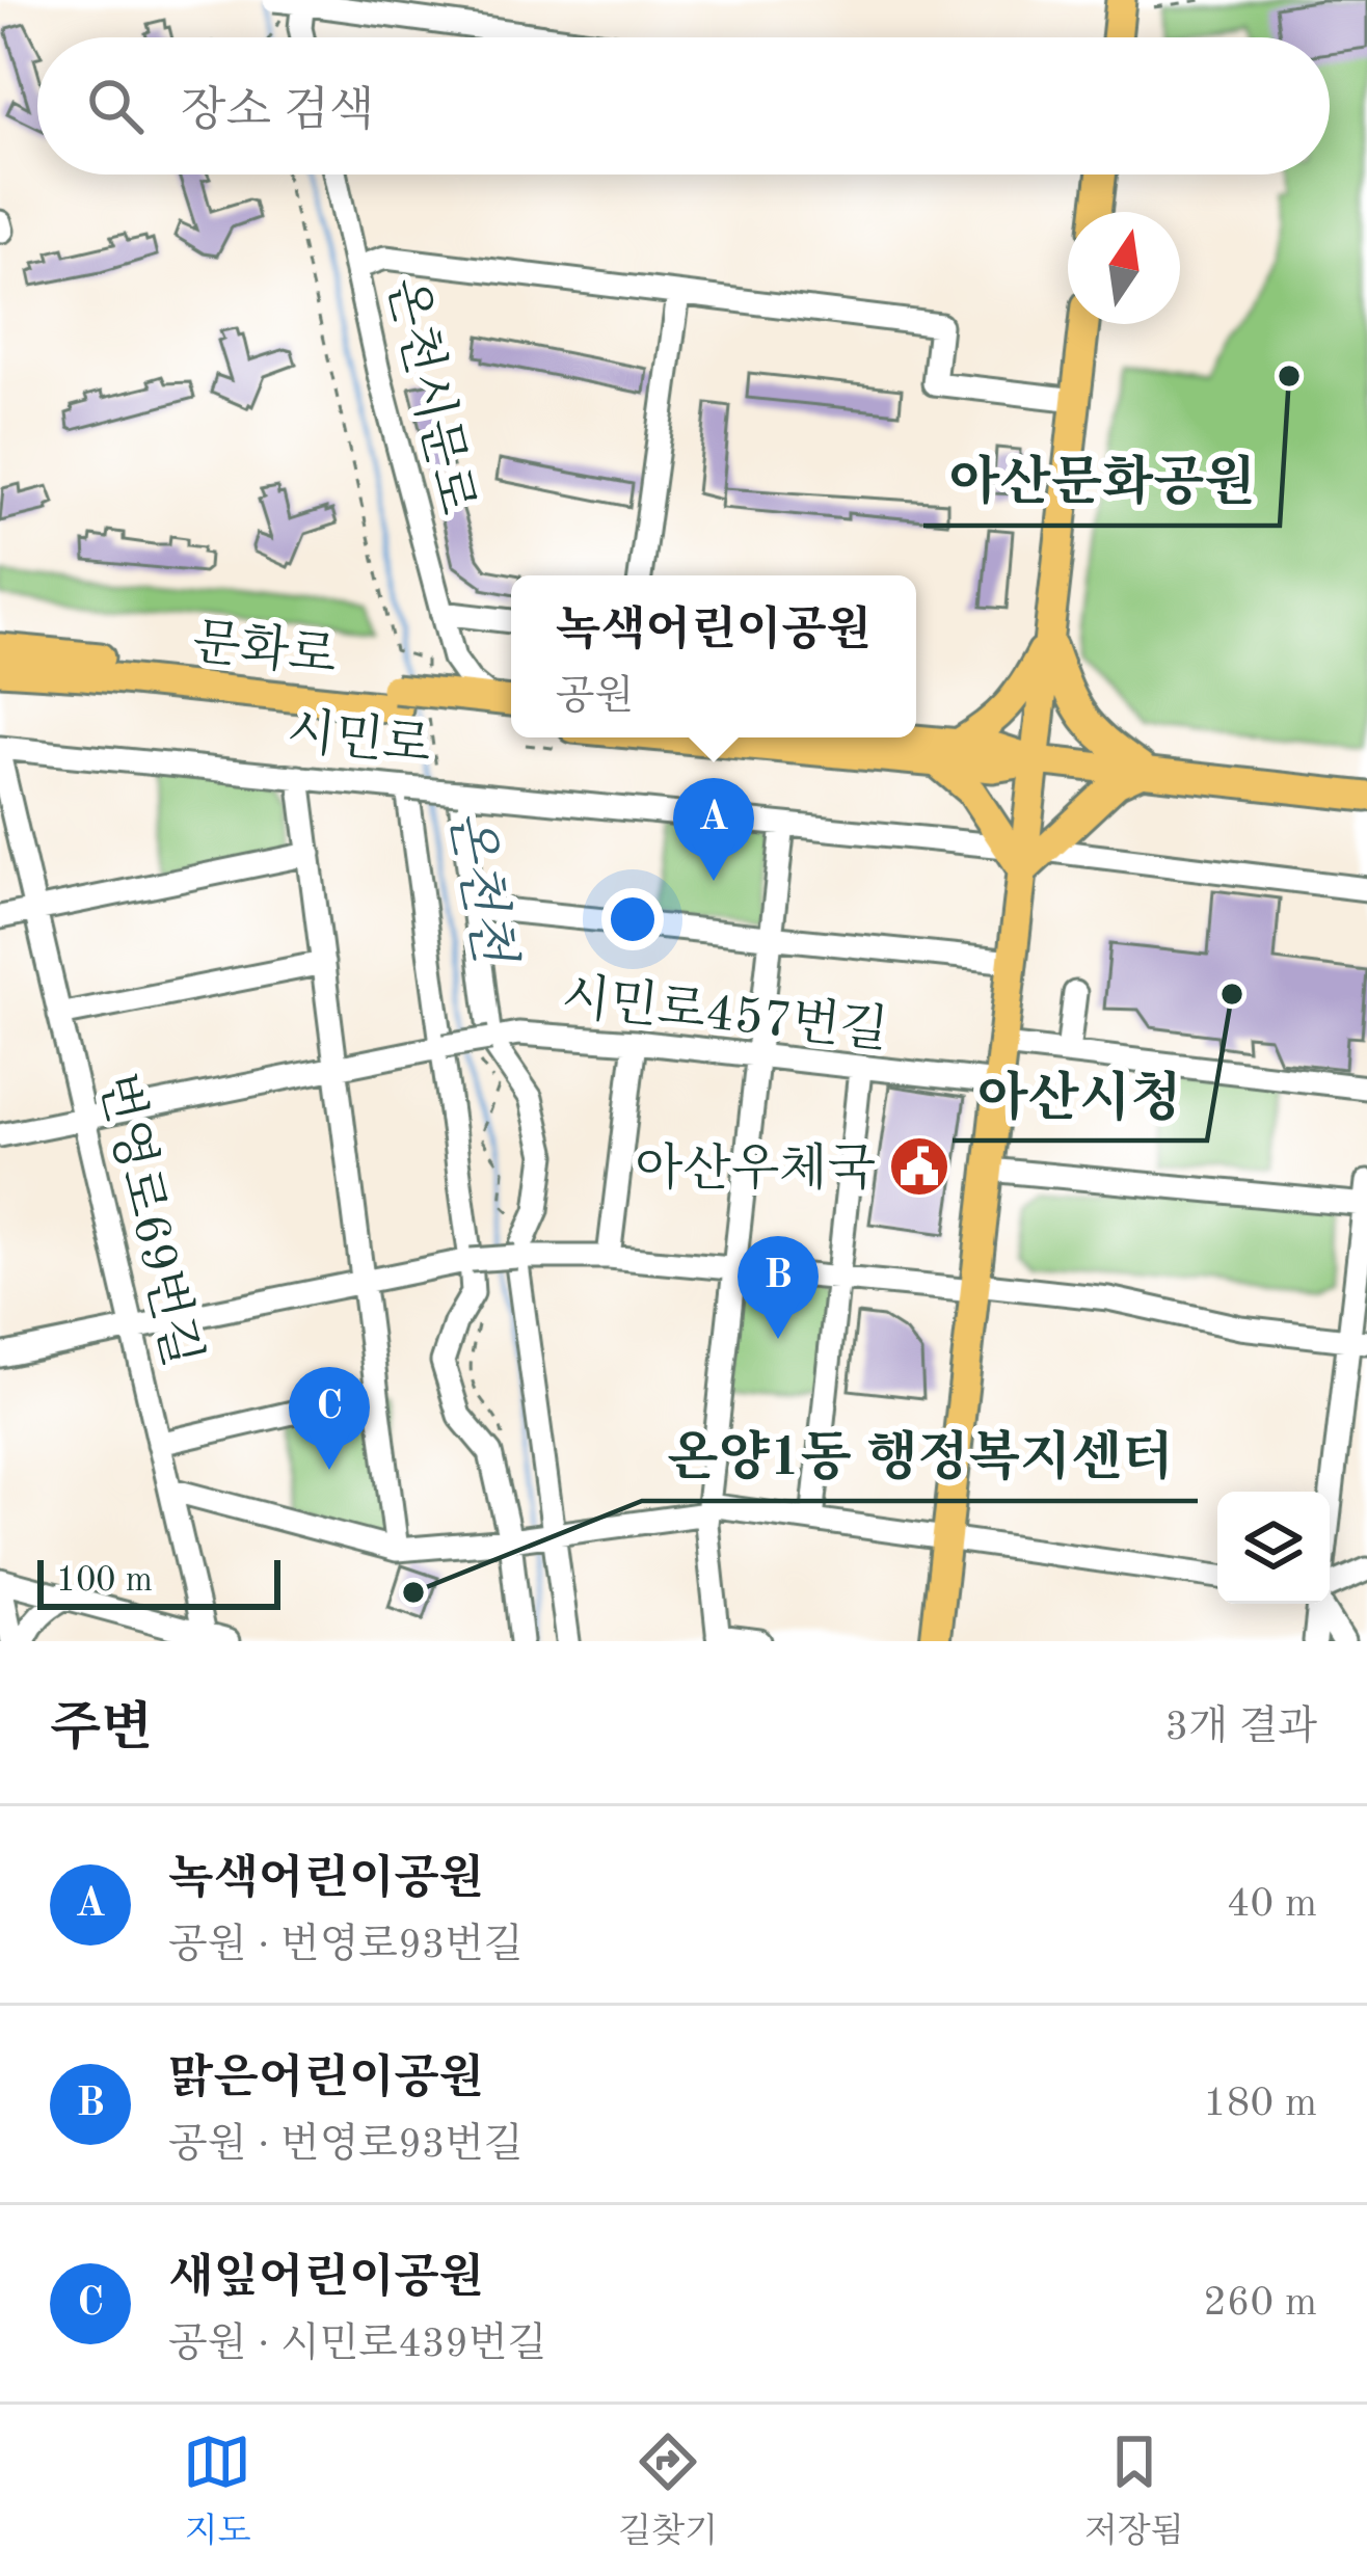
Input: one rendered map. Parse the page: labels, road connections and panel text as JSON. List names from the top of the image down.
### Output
{
  "streets": {
    "main road": ["문화로"],
    "street": [
      "온천시문로",
      "시민로",
      "시민로457번길",
      "번영로69번길"
    ]
  },
  "crossings": [
    ["시민로457번길", "번영로69번길"]
  ],
  "water": ["온천천"],
  "places": {
    "other": ["아산문화공원", "아산시청", "온양1동 행정복지센터"],
    "public building": ["아산우체국"]
  },
  "scale_bar": "100 m",
  "north": "top",
  "page": {
    "search": "장소 검색",
    "popup": ["녹색어린이공원", "공원"],
    "pins": ["A", "B", "C"],
    "scale": "100 m",
    "heading": ["주변", "3개 결과"],
    "list": [
      {
        "mark": "A",
        "name": "녹색어린이공원",
        "note": "공원 · 번영로93번길",
        "value": "40 m"
      },
      {
        "mark": "B",
        "name": "맑은어린이공원",
        "note": "공원 · 번영로93번길",
        "value": "180 m"
      },
      {
        "mark": "C",
        "name": "새잎어린이공원",
        "note": "공원 · 시민로439번길",
        "value": "260 m"
      }
    ],
    "nav": ["지도", "길찾기", "저장됨"]
  }
}
